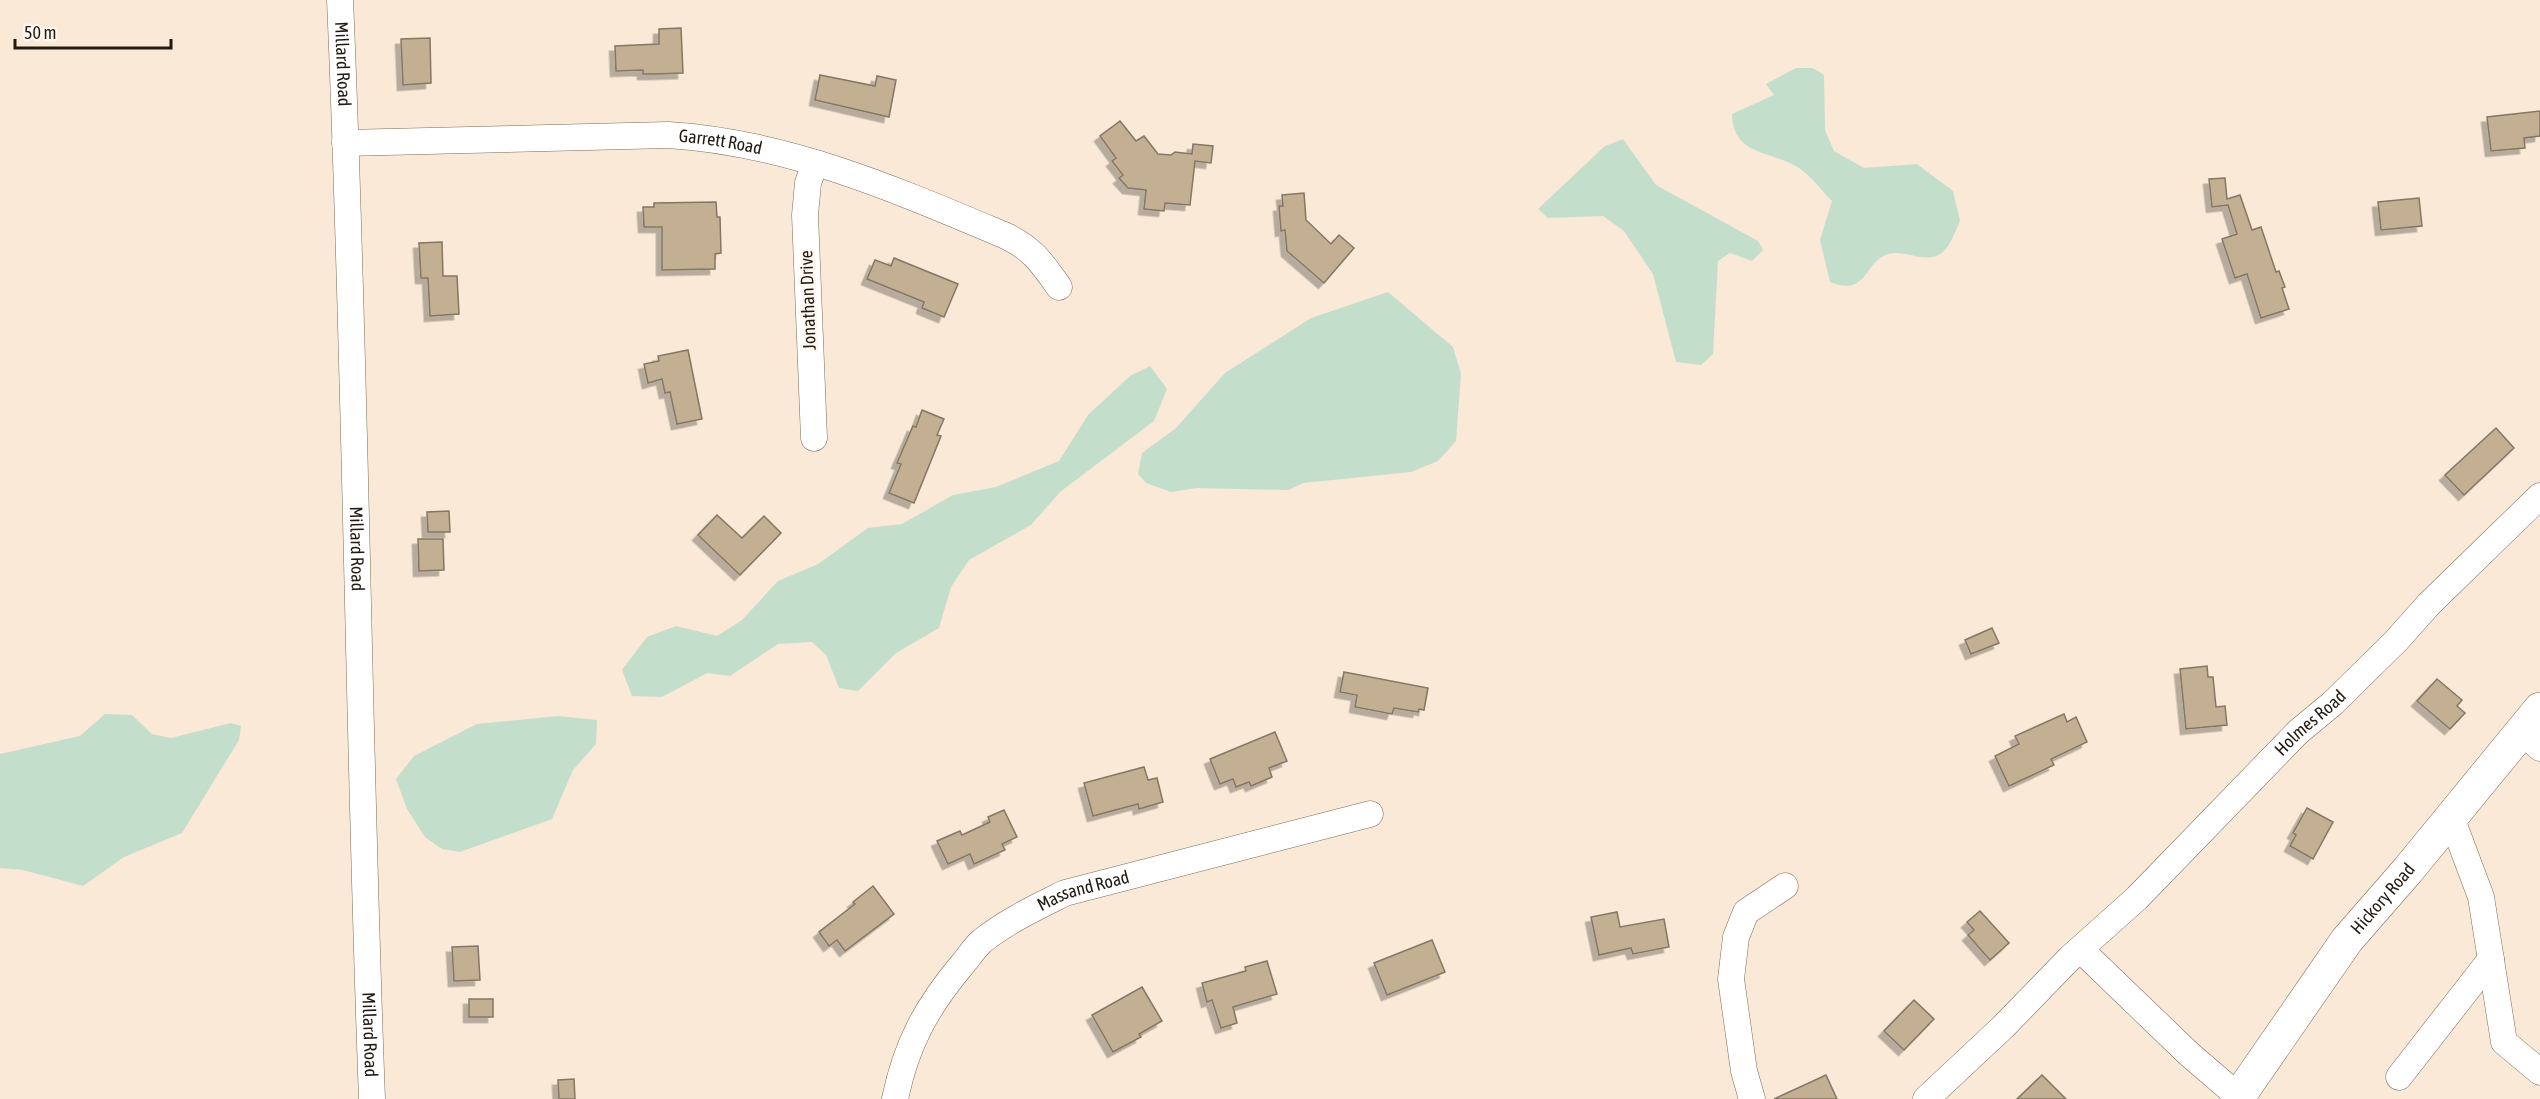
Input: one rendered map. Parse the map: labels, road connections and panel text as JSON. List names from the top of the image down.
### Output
{
  "streets": {
    "main road": ["Hickory Road"],
    "street": [
      "Millard Road",
      "Garrett Road",
      "Jonathan Drive",
      "Holmes Road",
      "Massand Road"
    ]
  },
  "crossings": [
    ["Millard Road", "Garrett Road"],
    ["Garrett Road", "Jonathan Drive"]
  ],
  "scale_bar": "50 m"
}
